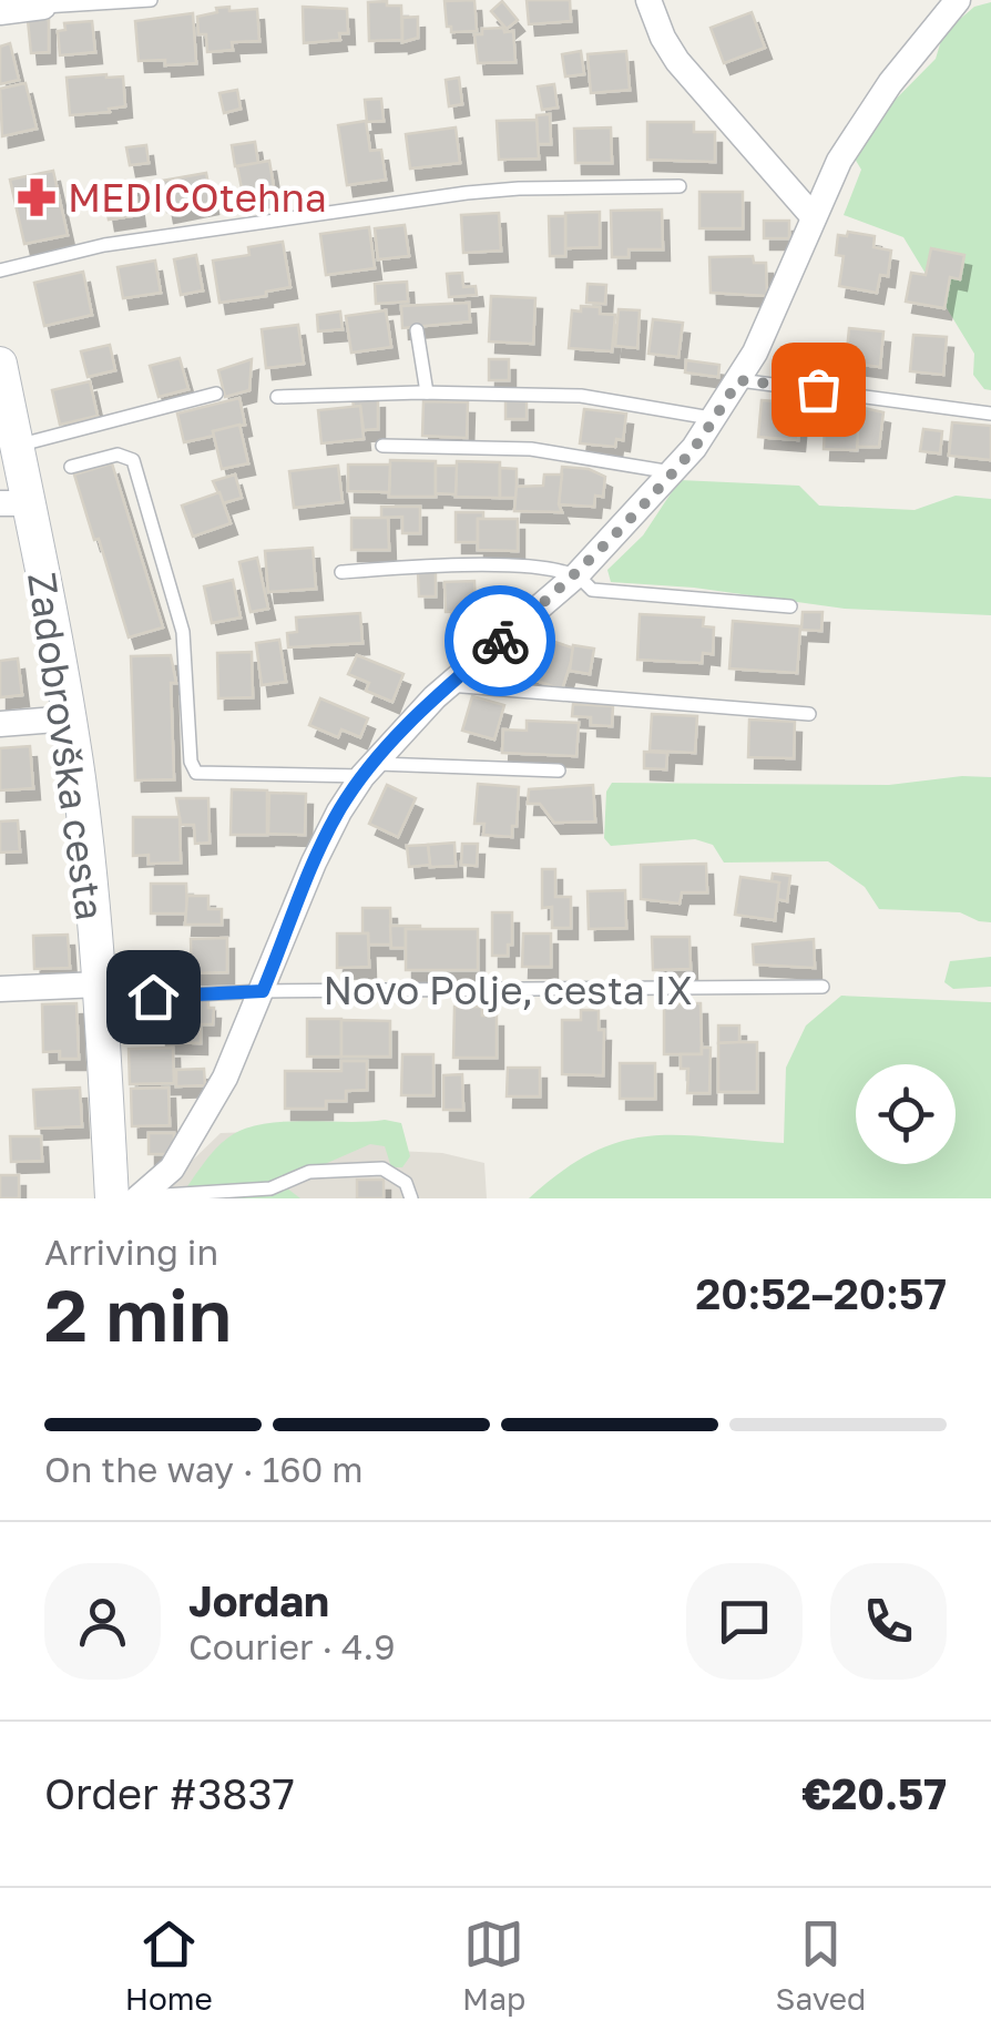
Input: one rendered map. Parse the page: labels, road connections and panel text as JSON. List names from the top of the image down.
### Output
{
  "streets": {
    "main road": ["Zadobrovška cesta"],
    "lane": ["Novo Polje, cesta IX"]
  },
  "crossings": [
    ["Zadobrovška cesta", "Novo Polje, cesta IX"]
  ],
  "places": {
    "pharmacy": ["MEDICOtehna"]
  },
  "page": {
    "heading": ["2 min", "Arriving in", "20:52–20:57"],
    "panel": [
      "Jordan",
      "Courier · 4.9",
      "Order #3837",
      "€20.57"
    ],
    "bar": "On the way · 160 m",
    "tabs": ["Home", "Map", "Saved"]
  }
}
